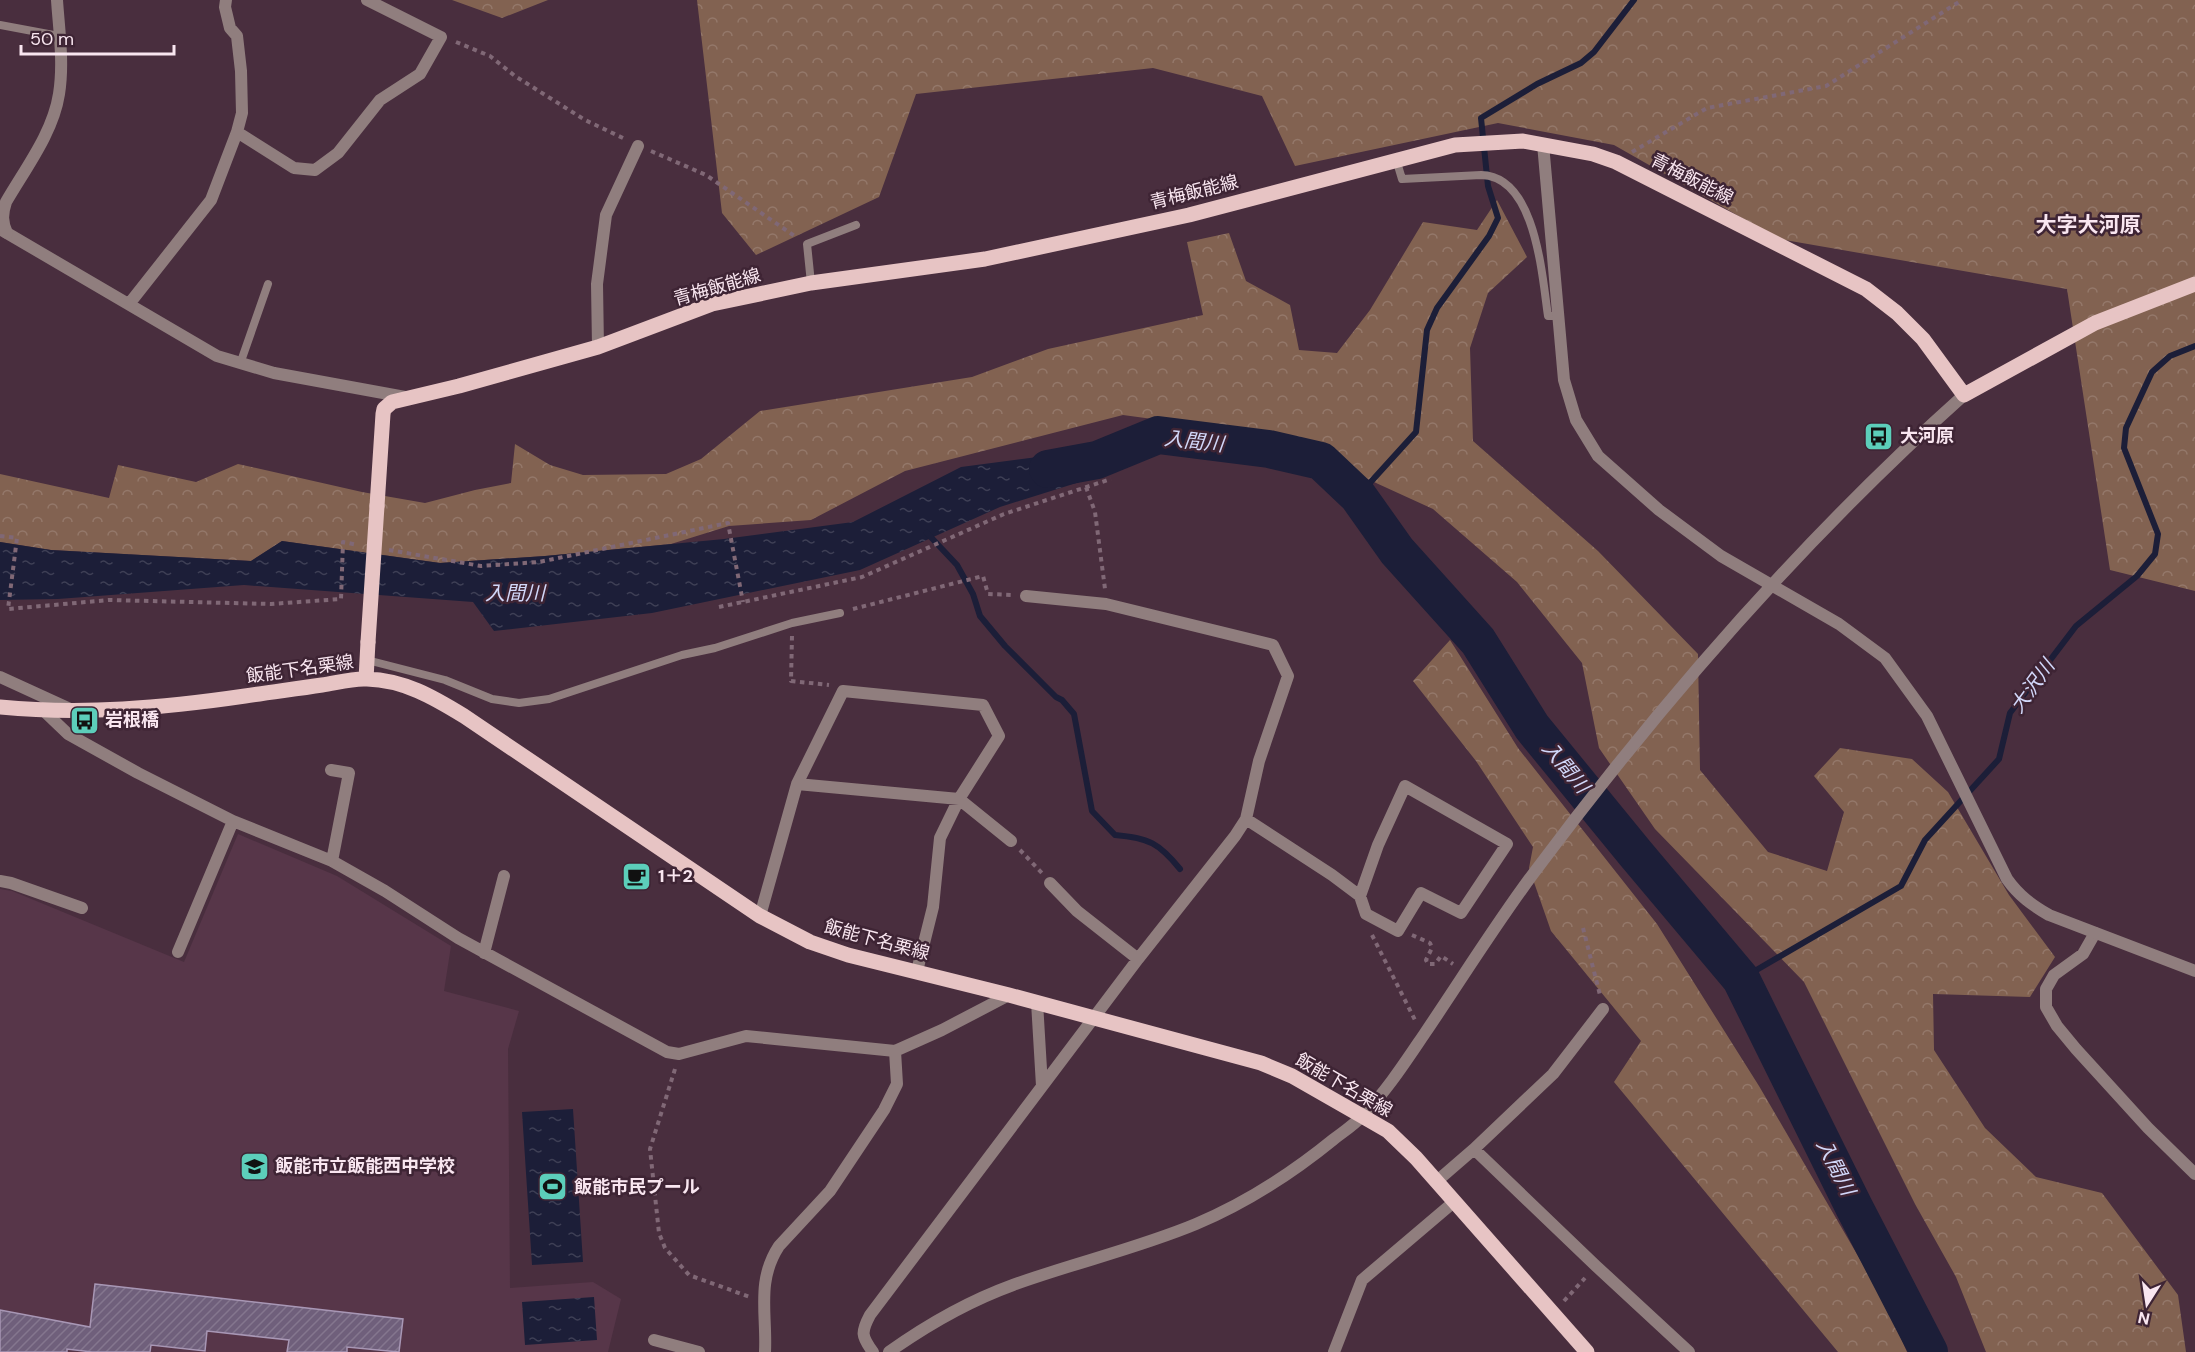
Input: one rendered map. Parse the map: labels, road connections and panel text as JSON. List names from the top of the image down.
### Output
{
  "streets": {
    "main road": ["青梅飯能線", "飯能下名栗線"]
  },
  "crossings": [
    ["青梅飯能線", "飯能下名栗線"]
  ],
  "districts": ["大字大河原"],
  "water": ["入間川", "大沢川"],
  "places": {
    "bus stop": ["大河原", "岩根橋"],
    "cafe": ["1＋2"],
    "school or university": ["飯能市立飯能西中学校"],
    "sports": ["飯能市民プール"]
  },
  "scale_bar": "50 m",
  "north": "bottom"
}
